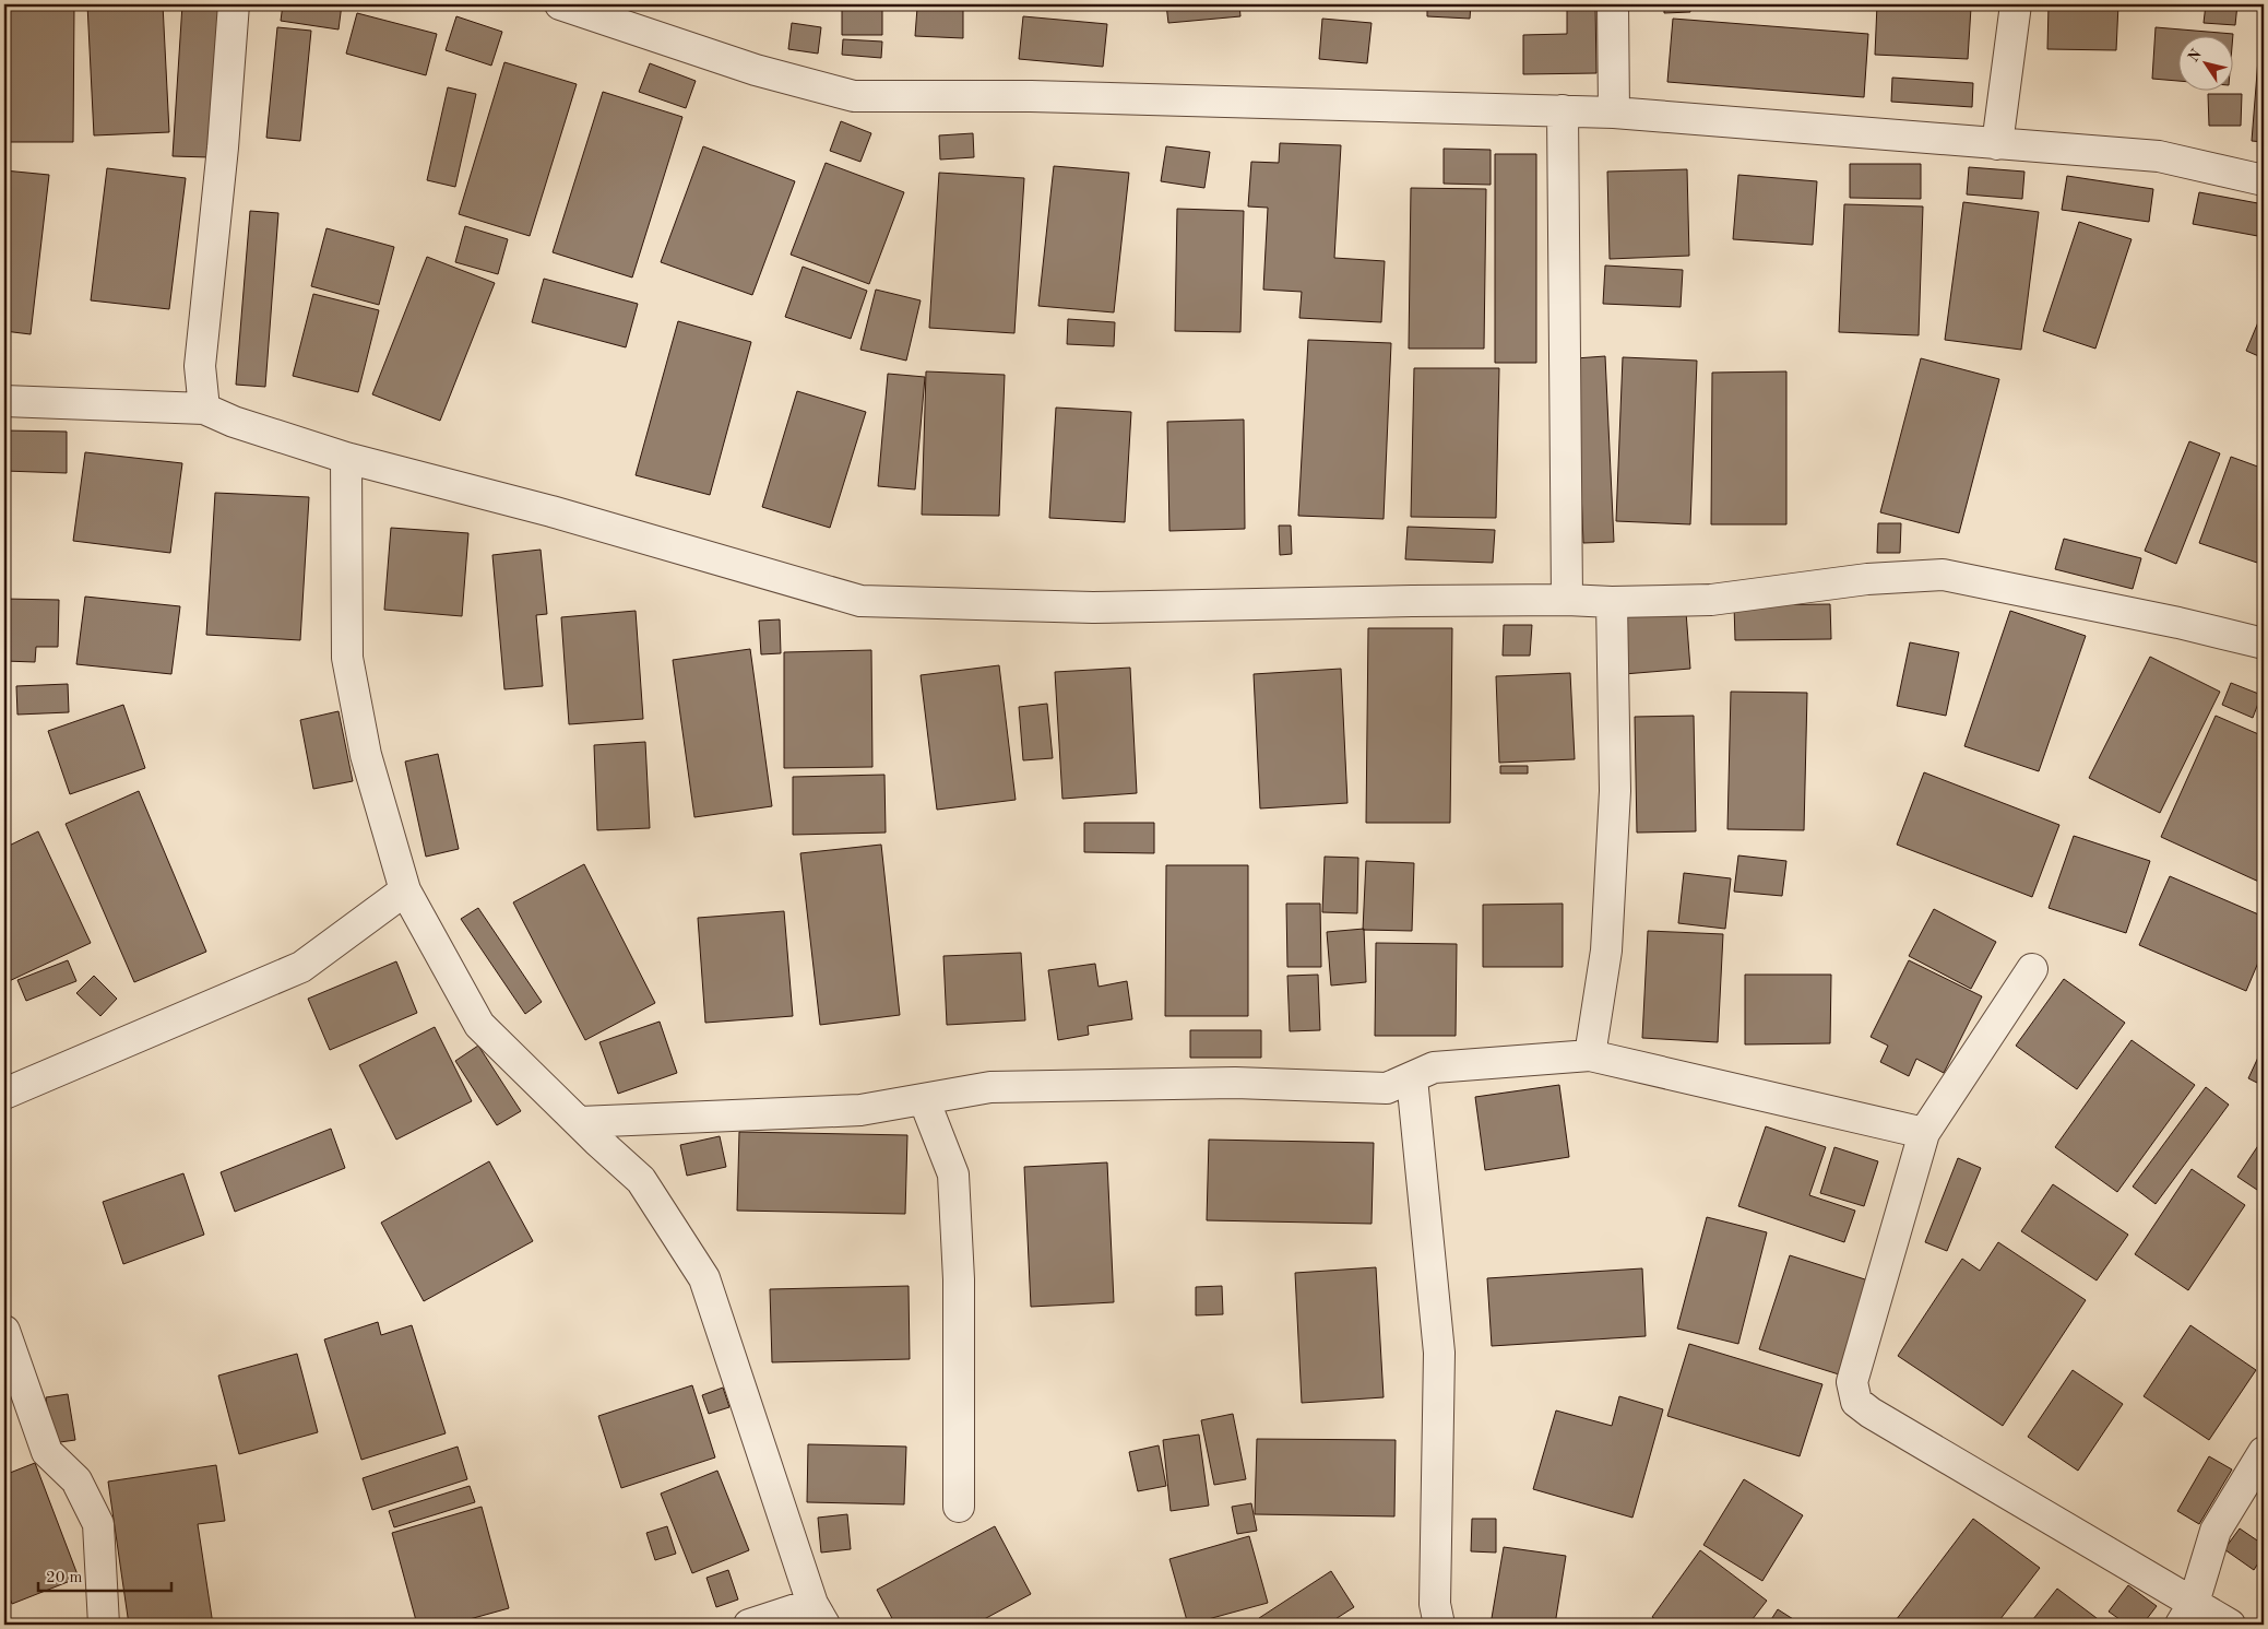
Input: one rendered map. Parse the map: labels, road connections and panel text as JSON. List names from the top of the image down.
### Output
{
  "scale_bar": "20 m",
  "north": "top left"
}
